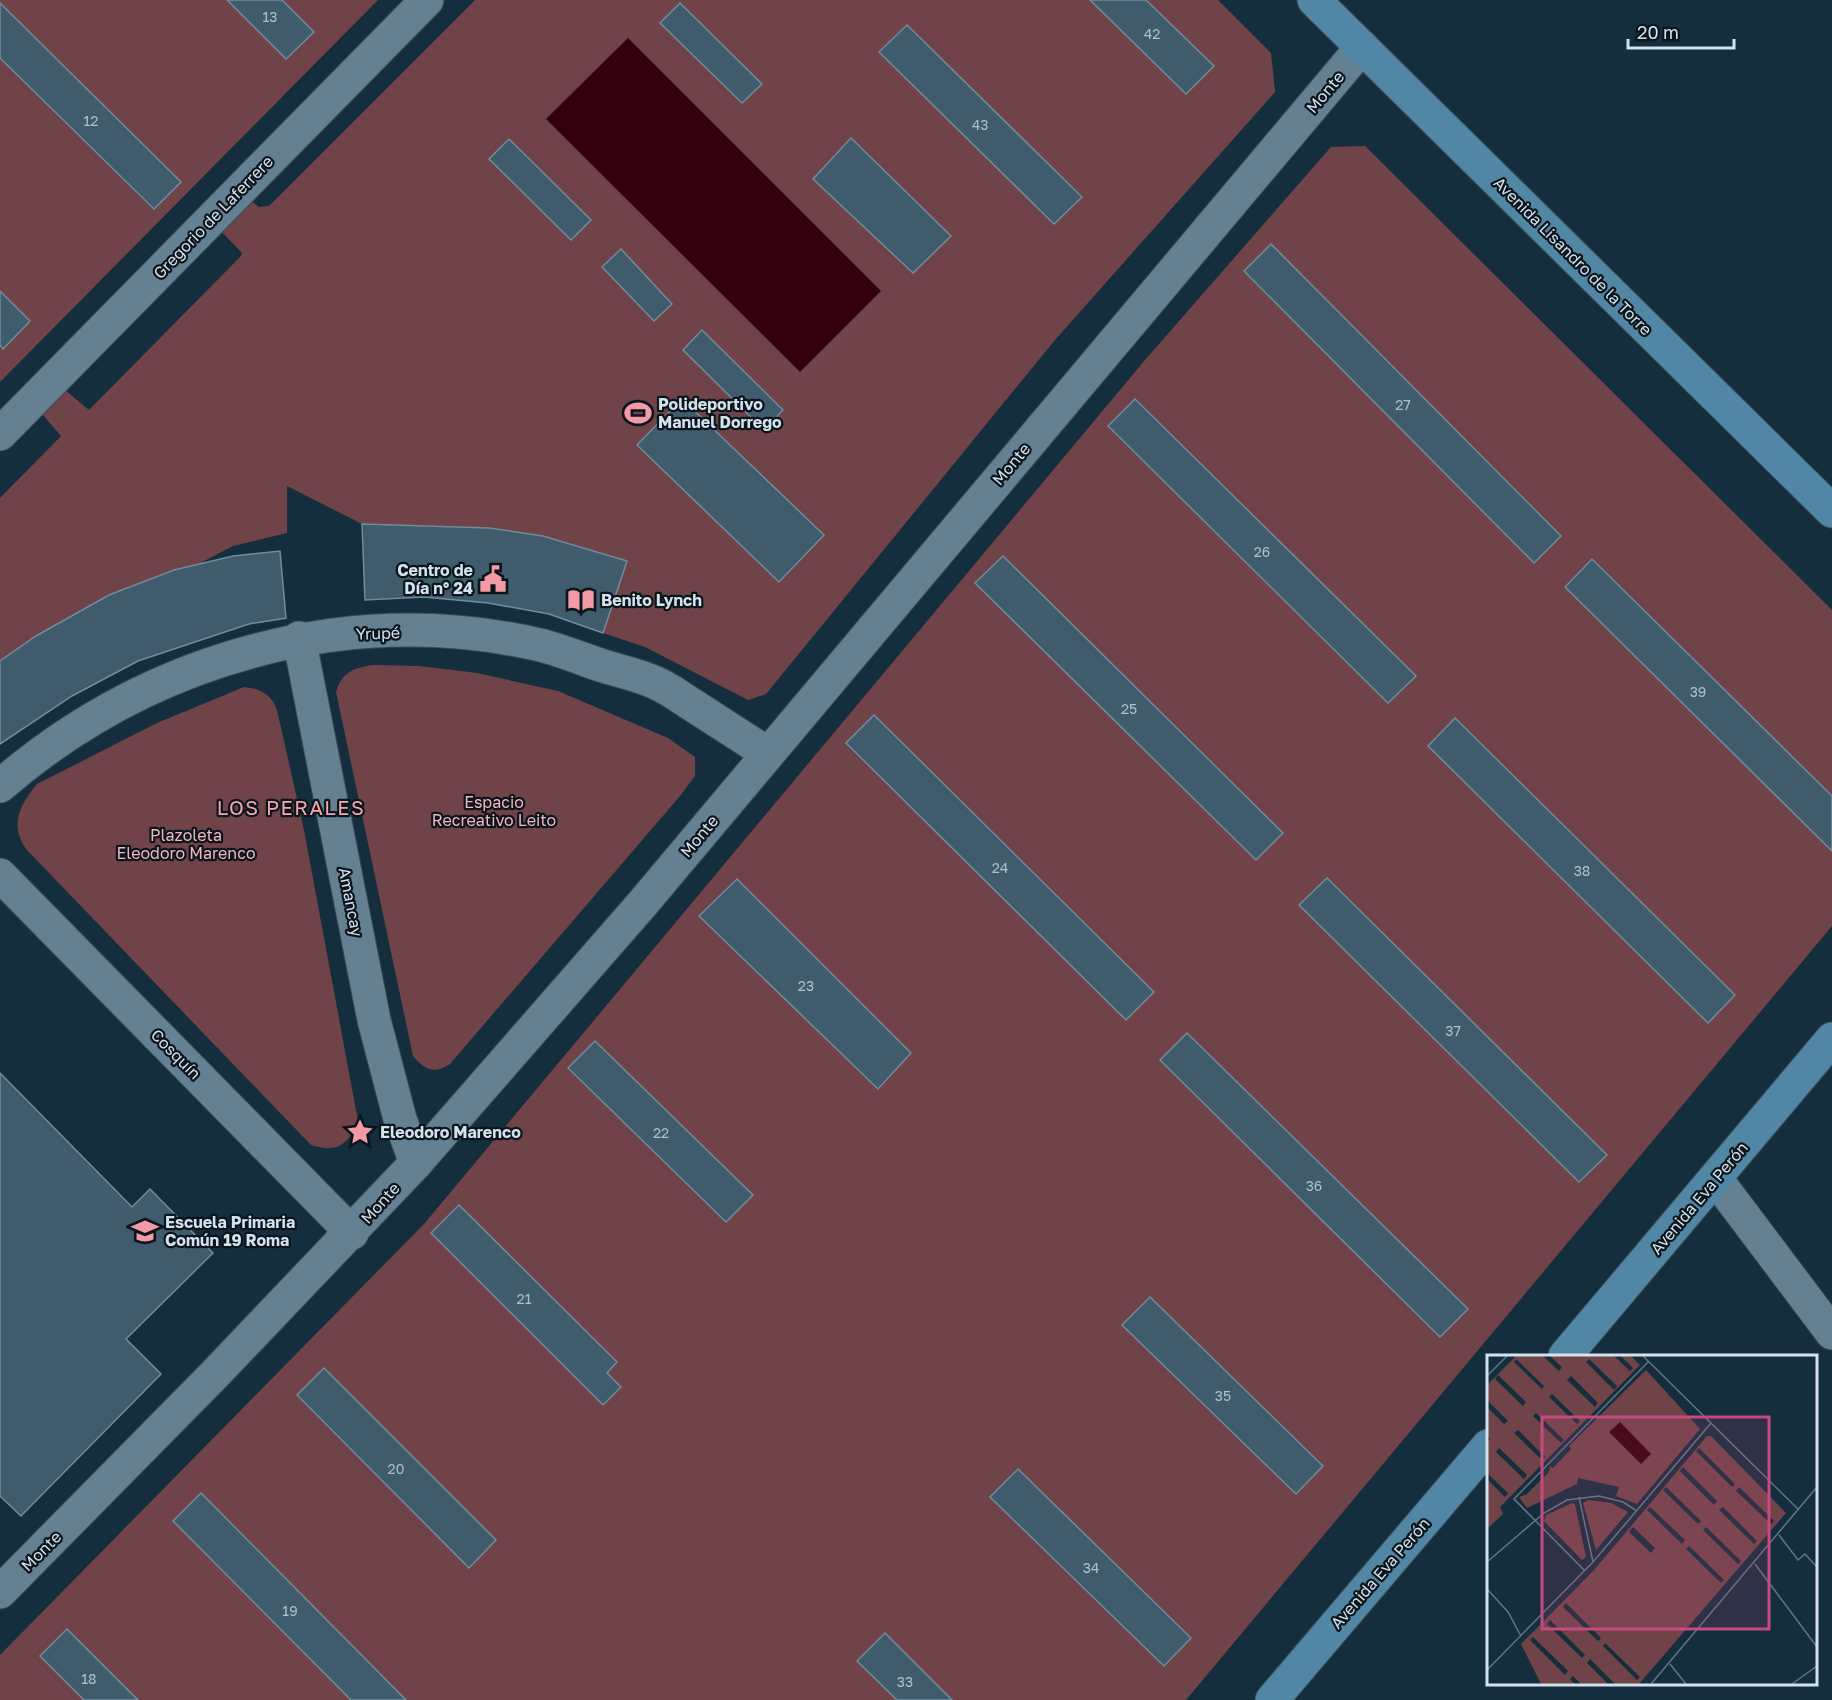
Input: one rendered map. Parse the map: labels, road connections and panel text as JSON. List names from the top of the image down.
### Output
{
  "streets": {
    "main road": ["Avenida Lisandro de la Torre", "Avenida Eva Perón"],
    "street": [
      "Monte",
      "Gregorio de Laferrere",
      "Yrupé",
      "Amancay",
      "Cosquín"
    ]
  },
  "crossings": [
    ["Monte", "Avenida Lisandro de la Torre"],
    ["Monte", "Yrupé"],
    ["Monte", "Amancay"],
    ["Monte", "Cosquín"],
    ["Yrupé", "Amancay"]
  ],
  "districts": ["LOS PERALES"],
  "parks": ["Espacio Recreativo Leito", "Plazoleta Eleodoro Marenco"],
  "places": {
    "sports": ["Polideportivo Manuel Dorrego"],
    "public building": ["Centro de Día n° 24"],
    "library": ["Benito Lynch"],
    "place": ["Eleodoro Marenco"],
    "school or university": ["Escuela Primaria Común 19 Roma"]
  },
  "house_numbers": [
    "13",
    "42",
    "12",
    "43",
    "27",
    "26",
    "39",
    "25",
    "24",
    "38",
    "23",
    "37",
    "22",
    "36",
    "21",
    "35",
    "20",
    "34",
    "19",
    "18",
    "33"
  ],
  "scale_bar": "20 m"
}
